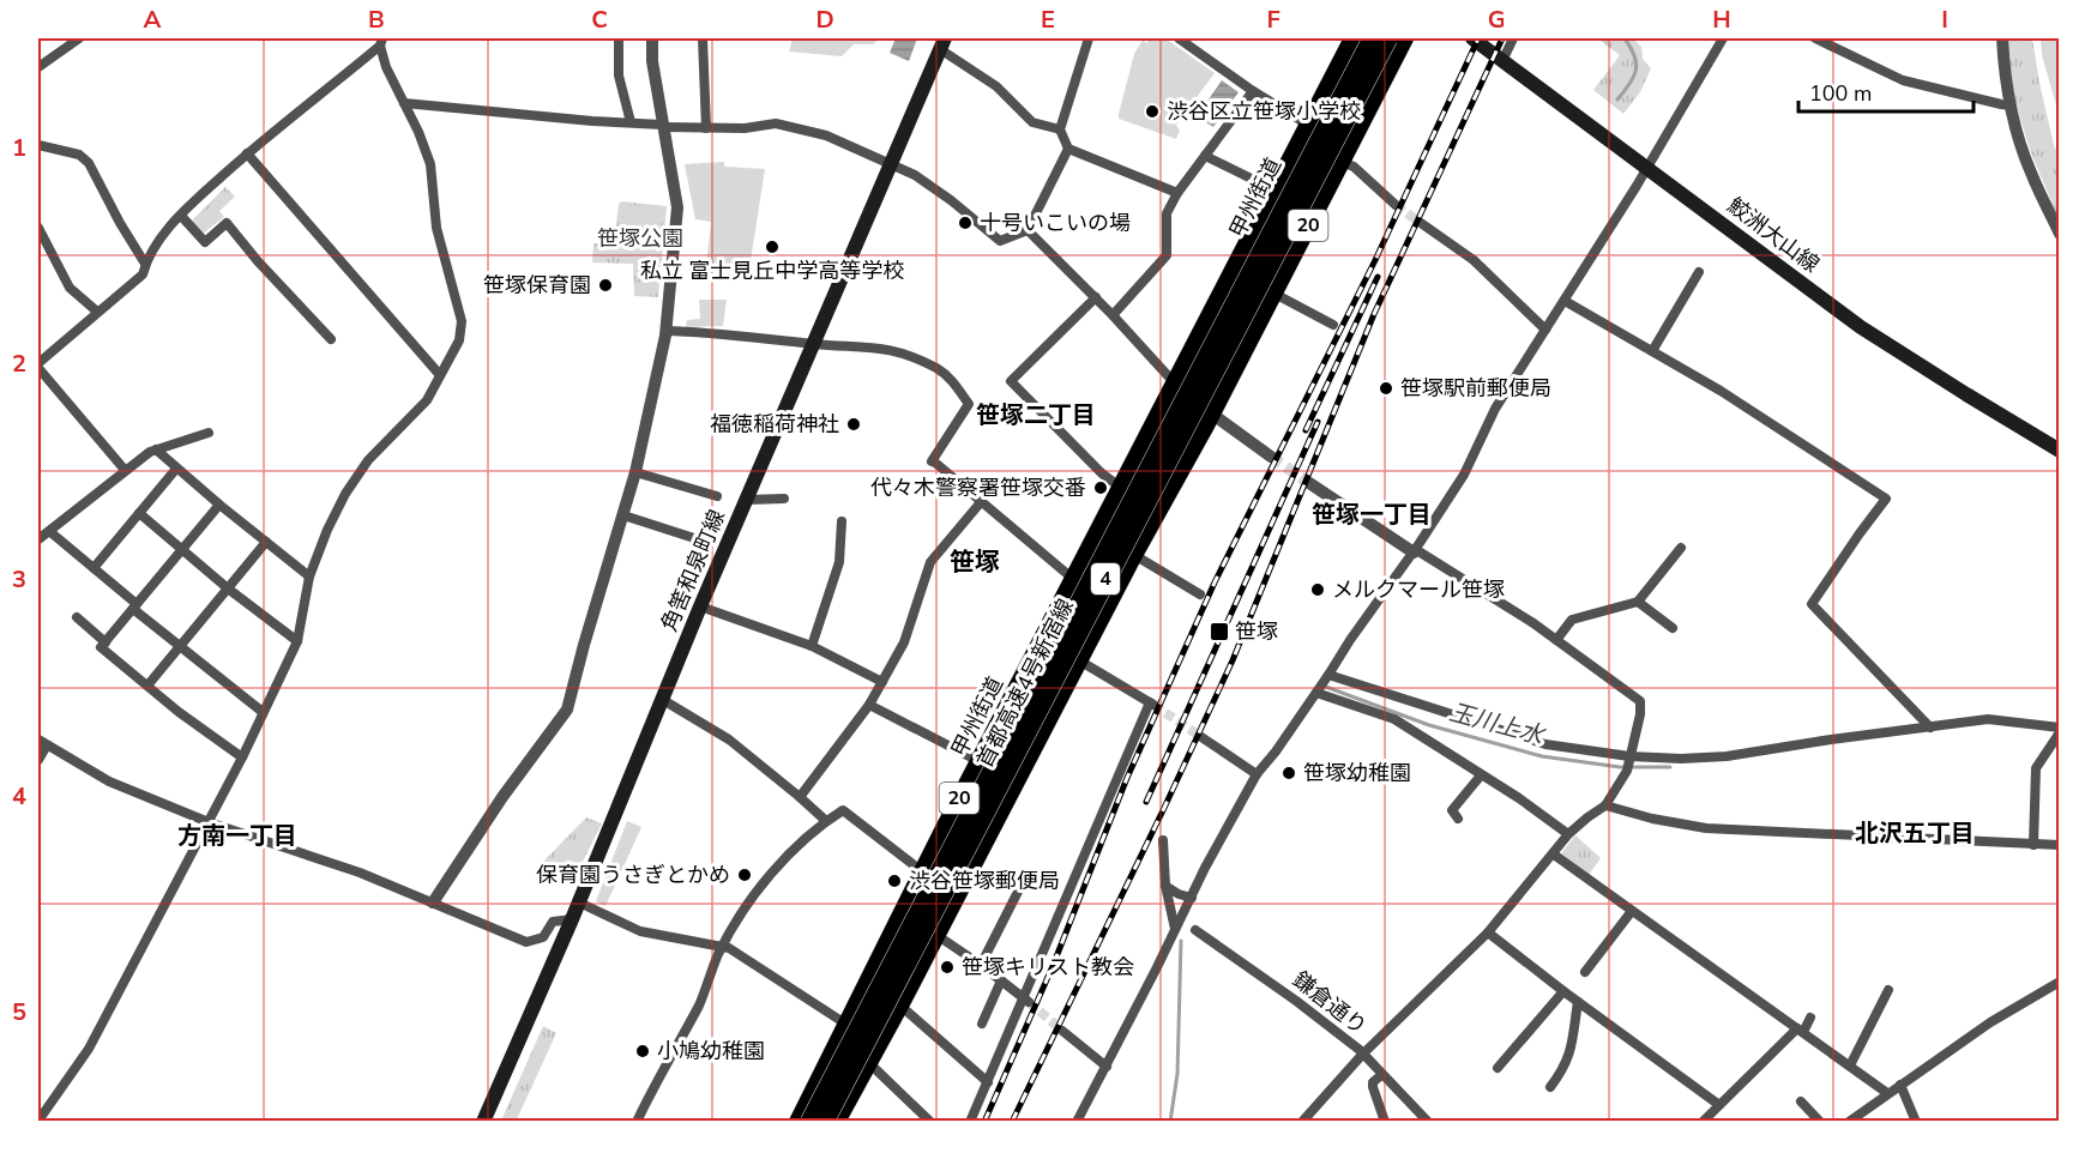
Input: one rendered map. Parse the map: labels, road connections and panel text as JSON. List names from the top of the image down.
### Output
{
  "streets": {
    "highway": [
      "甲州街道",
      "20",
      "4",
      "首都高速4号新宿線"
    ],
    "main road": ["鮫洲大山線", "角筈和泉町線"],
    "street": ["鎌倉通り"]
  },
  "crossings": [
    ["甲州街道", "20"]
  ],
  "districts": [
    "笹塚二丁目",
    "笹塚一丁目",
    "笹塚",
    "北沢五丁目",
    "方南一丁目"
  ],
  "water": ["玉川上水"],
  "parks": ["笹塚公園"],
  "places": {
    "other": [
      "渋谷区立笹塚小学校",
      "十号いこいの場",
      "私立 富士見丘中学高等学校",
      "笹塚保育園",
      "笹塚駅前郵便局",
      "福徳稲荷神社",
      "代々木警察署笹塚交番",
      "メルクマール笹塚",
      "笹塚幼稚園",
      "保育園うさぎとかめ",
      "渋谷笹塚郵便局",
      "笹塚キリスト教会",
      "小鳩幼稚園"
    ],
    "transit": ["笹塚"]
  },
  "scale_bar": "100 m",
  "grid": {
    "columns": [
      "A",
      "B",
      "C",
      "D",
      "E",
      "F",
      "G",
      "H",
      "I"
    ],
    "rows": [
      "1",
      "2",
      "3",
      "4",
      "5"
    ]
  }
}
